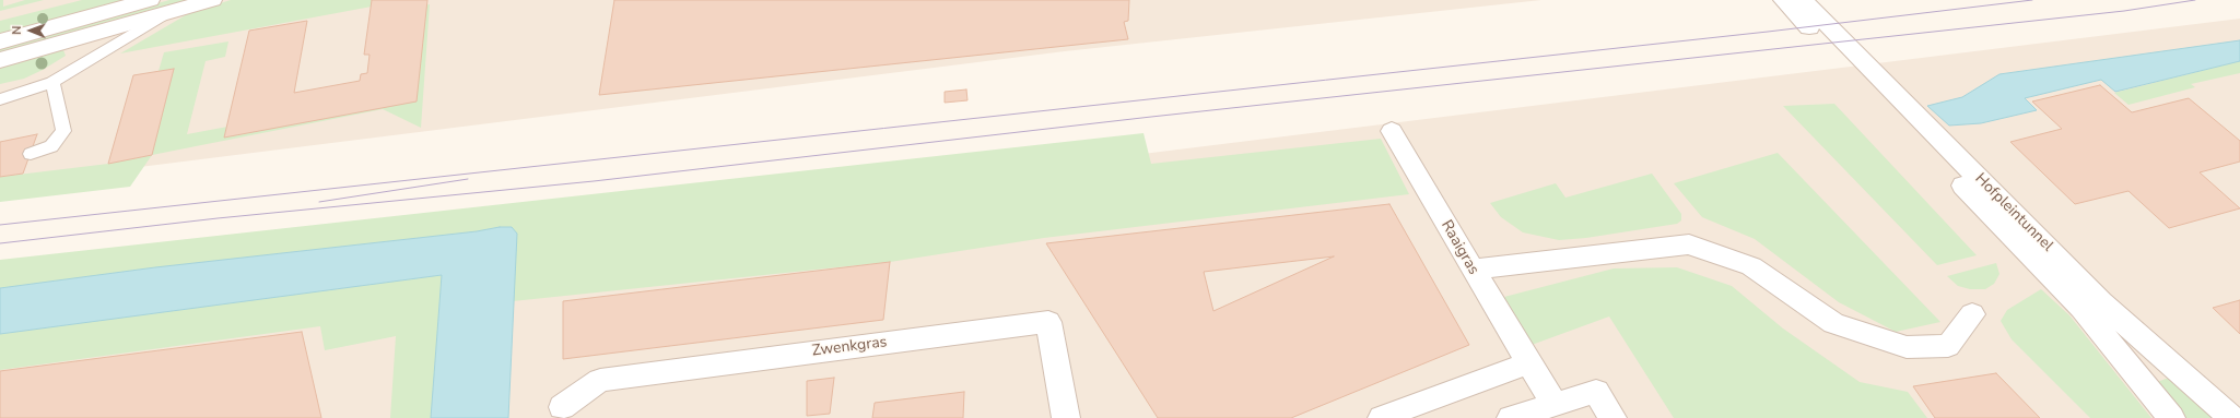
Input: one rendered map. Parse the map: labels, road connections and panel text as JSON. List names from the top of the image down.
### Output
{
  "streets": {
    "street": ["Hofpleintunnel", "Raaigras", "Zwenkgras"]
  },
  "north": "left"
}
